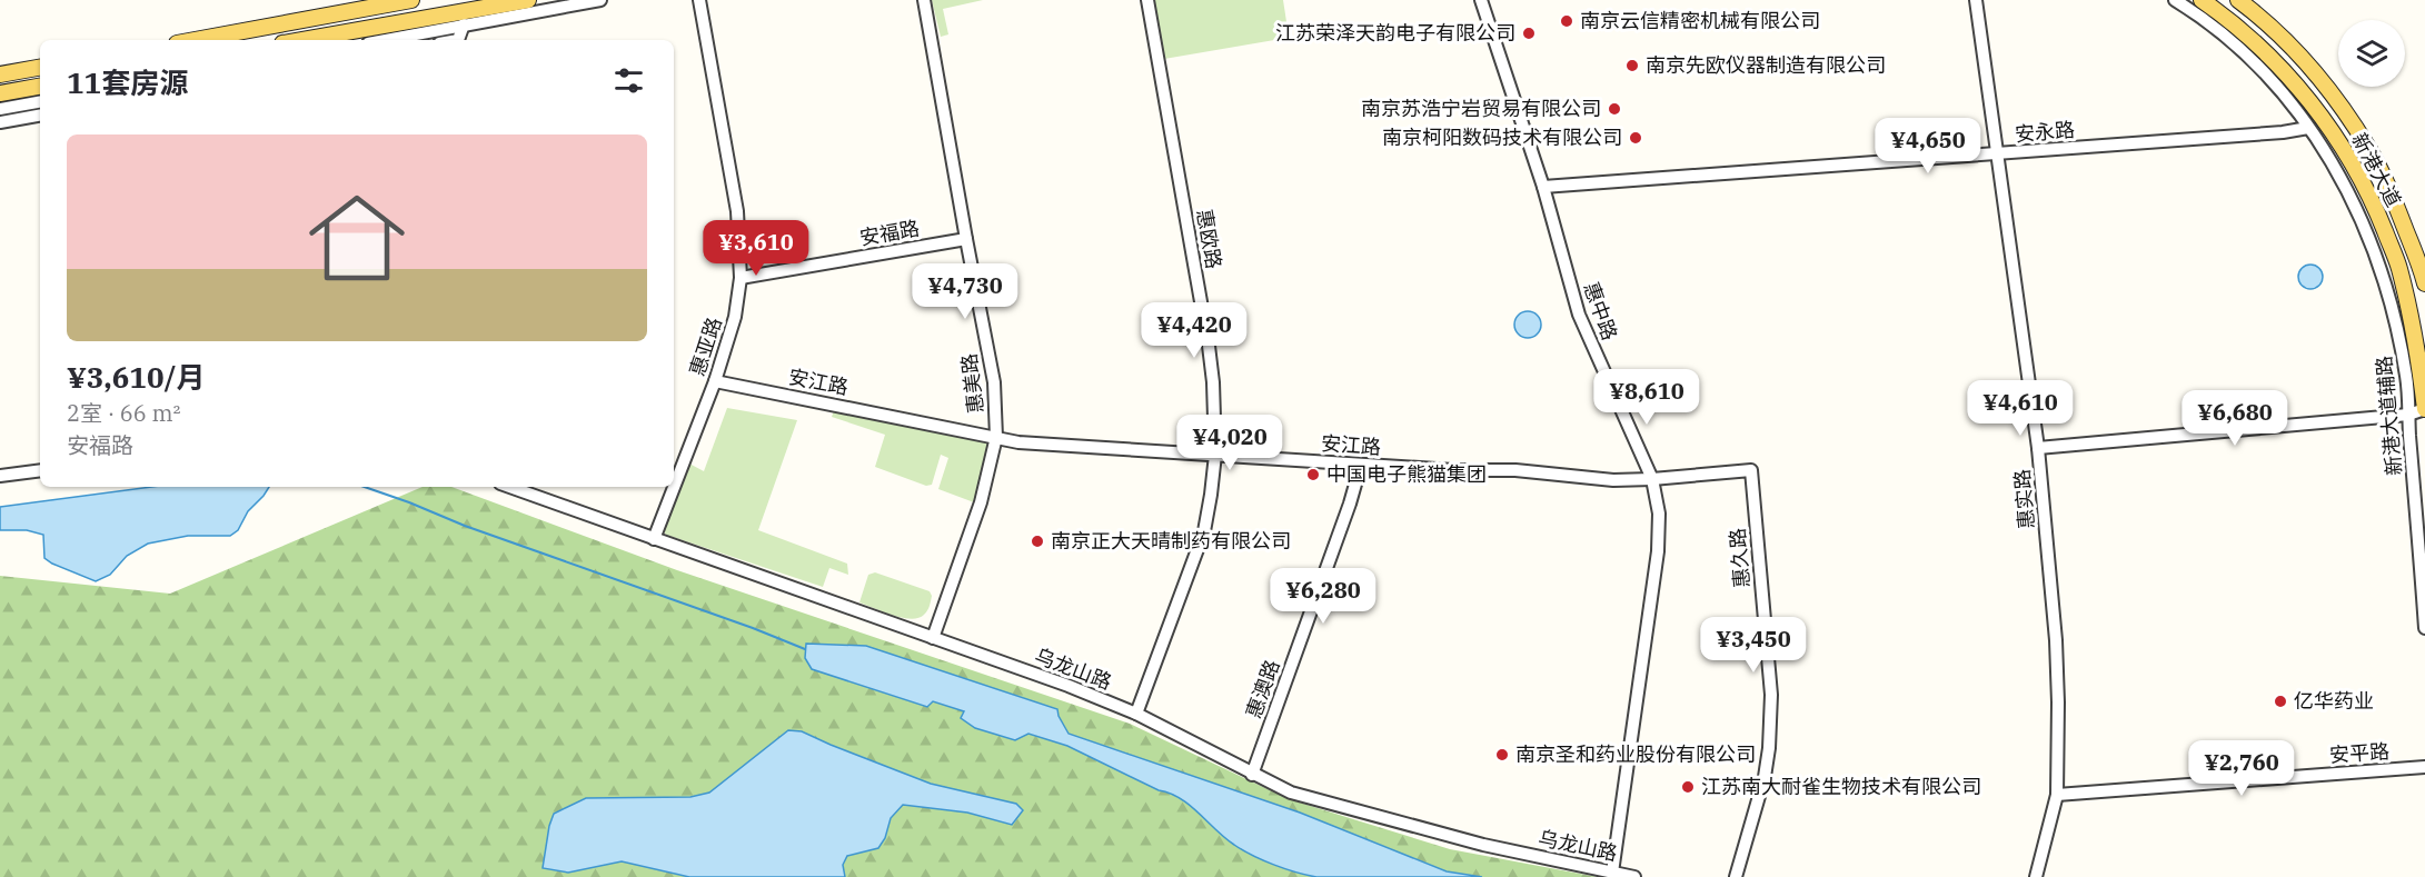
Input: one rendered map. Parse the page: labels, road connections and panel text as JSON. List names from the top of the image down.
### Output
{
  "streets": {
    "main road": ["新港大道"],
    "street": [
      "安永路",
      "安福路",
      "惠欧路",
      "惠中路",
      "惠亚路",
      "安江路",
      "惠美路",
      "新港大道辅路",
      "惠实路",
      "惠久路",
      "乌龙山路",
      "惠澳路",
      "安平路"
    ]
  },
  "crossings": [
    ["安永路", "惠中路"],
    ["安永路", "新港大道辅路"],
    ["安永路", "惠实路"],
    ["安福路", "惠亚路"],
    ["安福路", "惠美路"],
    ["惠欧路", "安江路"],
    ["惠欧路", "乌龙山路"],
    ["惠中路", "安江路"],
    ["惠中路", "乌龙山路"],
    ["惠亚路", "安江路"],
    ["惠亚路", "乌龙山路"],
    ["安江路", "惠美路"],
    ["安江路", "惠久路"],
    ["安江路", "惠澳路"],
    ["惠美路", "乌龙山路"],
    ["惠实路", "安平路"],
    ["乌龙山路", "惠澳路"]
  ],
  "places": [
    "南京云信精密机械有限公司",
    "江苏荣泽天韵电子有限公司",
    "南京先欧仪器制造有限公司",
    "南京苏浩宁岩贸易有限公司",
    "南京柯阳数码技术有限公司",
    "中国电子熊猫集团",
    "南京正大天晴制药有限公司",
    "亿华药业",
    "南京圣和药业股份有限公司",
    "江苏南大耐雀生物技术有限公司"
  ],
  "page": {
    "heading": "11套房源",
    "price": [
      "¥4,650",
      "¥3,610",
      "¥4,730",
      "¥4,420",
      "¥8,610",
      "¥4,610",
      "¥6,680",
      "¥4,020",
      "¥6,280",
      "¥3,450",
      "¥2,760"
    ],
    "list": [
      {
        "name": "¥3,610/月",
        "note": "2室 · 66 m² · 安福路"
      }
    ]
  }
}
